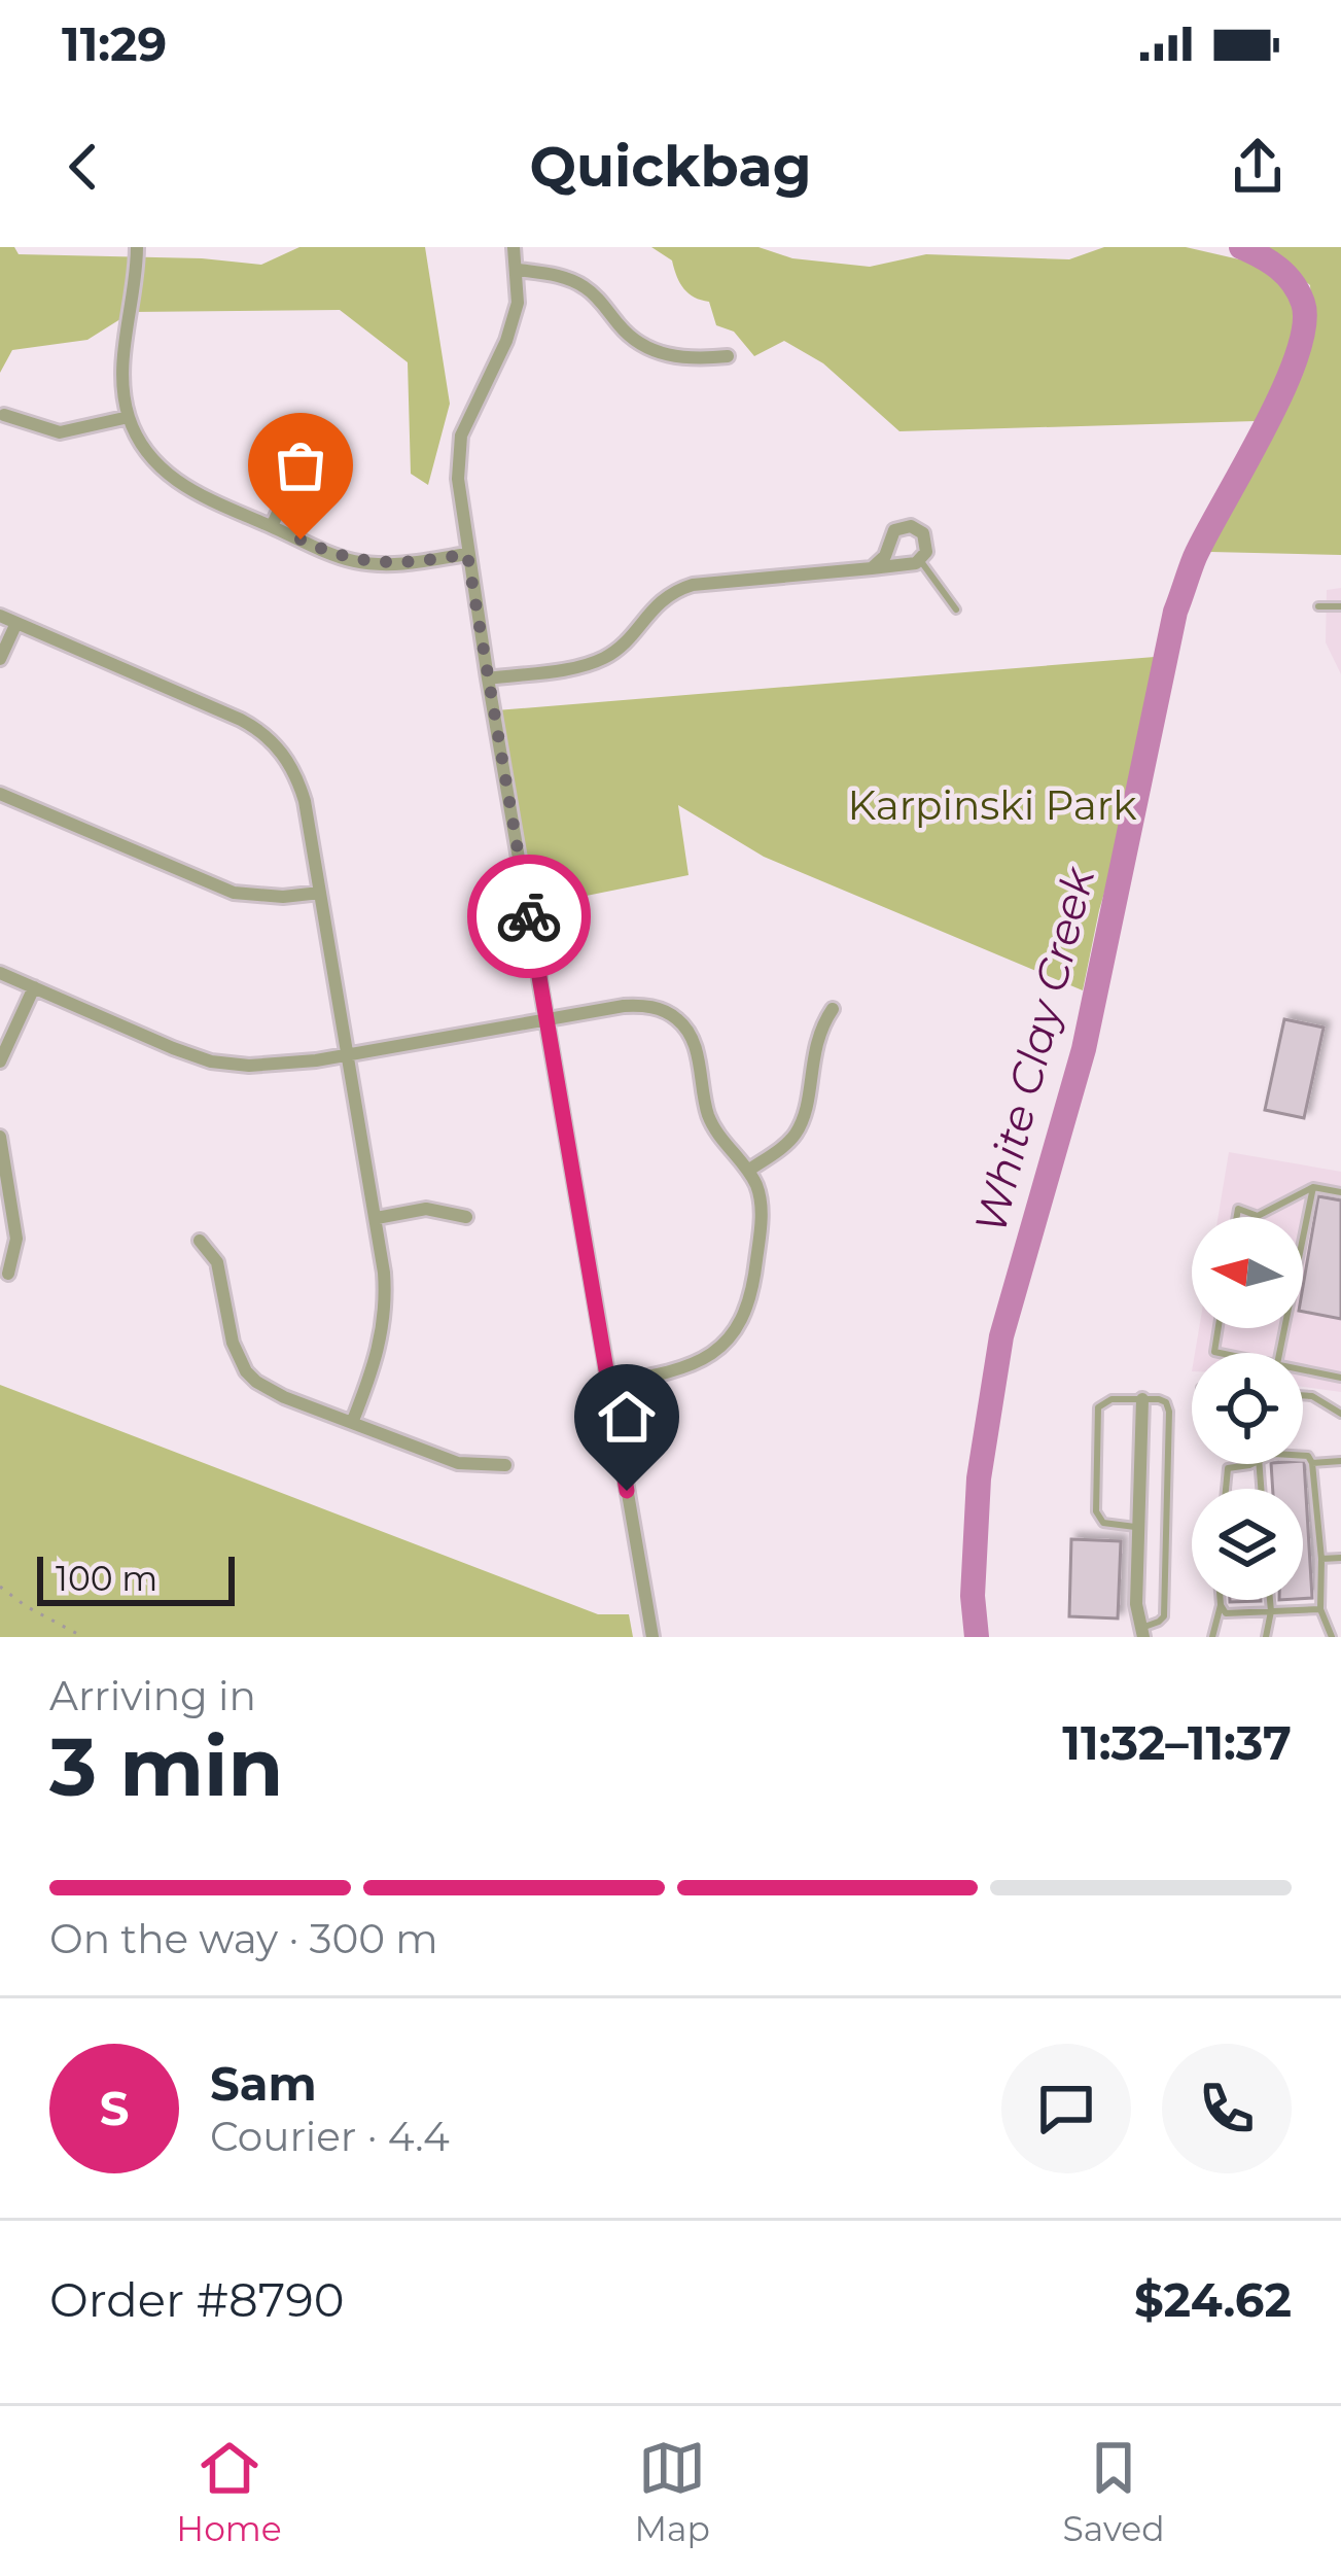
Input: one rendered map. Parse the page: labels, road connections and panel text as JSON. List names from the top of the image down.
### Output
{
  "water": ["White Clay Creek"],
  "parks": ["Karpinski Park"],
  "scale_bar": "100 m",
  "north": "left",
  "page": {
    "status": "11:29",
    "header": "Quickbag",
    "scale": "100 m",
    "heading": ["3 min", "Arriving in", "11:32–11:37"],
    "panel": [
      "Sam",
      "Courier · 4.4",
      "Order #8790",
      "$24.62"
    ],
    "bar": "On the way · 300 m",
    "round": "S",
    "tabs": ["Home", "Map", "Saved"]
  }
}
